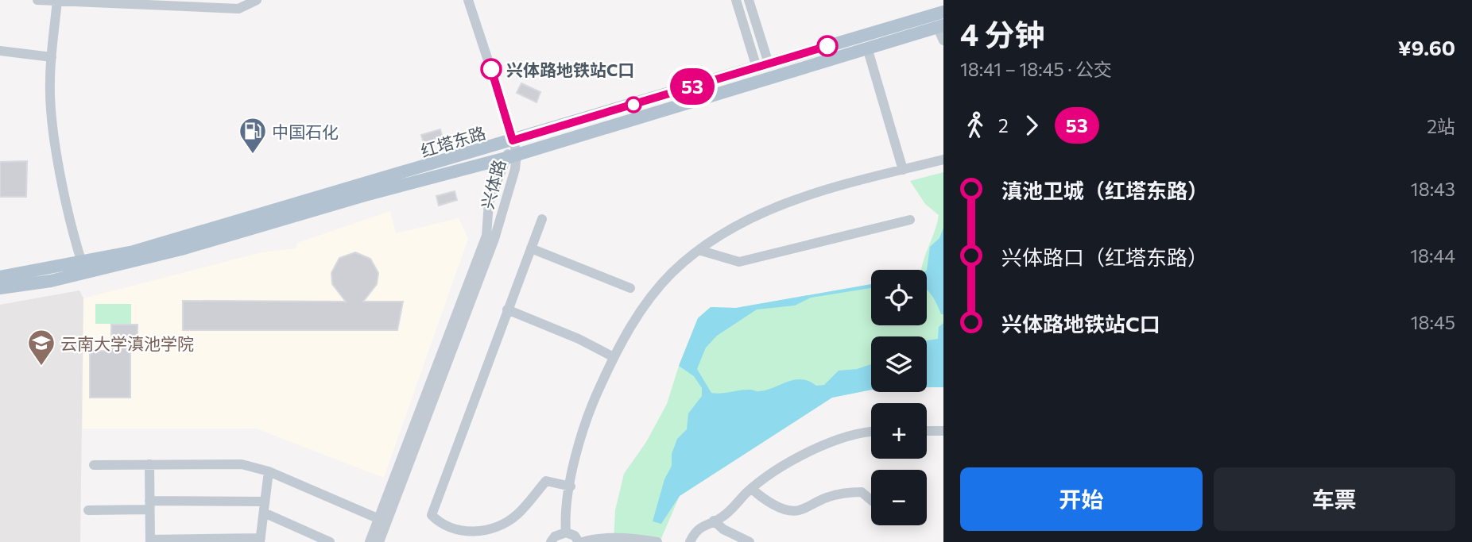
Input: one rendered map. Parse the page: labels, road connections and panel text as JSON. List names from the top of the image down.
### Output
{
  "streets": {
    "main road": ["红塔东路"],
    "street": ["兴体路"]
  },
  "crossings": [
    ["红塔东路", "兴体路"]
  ],
  "places": {
    "other": ["兴体路地铁站C口"],
    "fuel station": ["中国石化"],
    "school or university": ["云南大学滇池学院"]
  },
  "lines": ["bus line 53"],
  "page": {
    "on_map": "53",
    "heading": ["4 分钟", "18:41 – 18:45 · 公交", "¥9.60"],
    "legs": ["2", "53", "2站"],
    "list": [
      {
        "name": "滇池卫城（红塔东路）",
        "value": "18:43"
      },
      {
        "name": "兴体路口（红塔东路）",
        "value": "18:44"
      },
      {
        "name": "兴体路地铁站C口",
        "value": "18:45"
      }
    ],
    "map_buttons": ["+", "−"],
    "buttons": ["开始", "车票"]
  }
}
